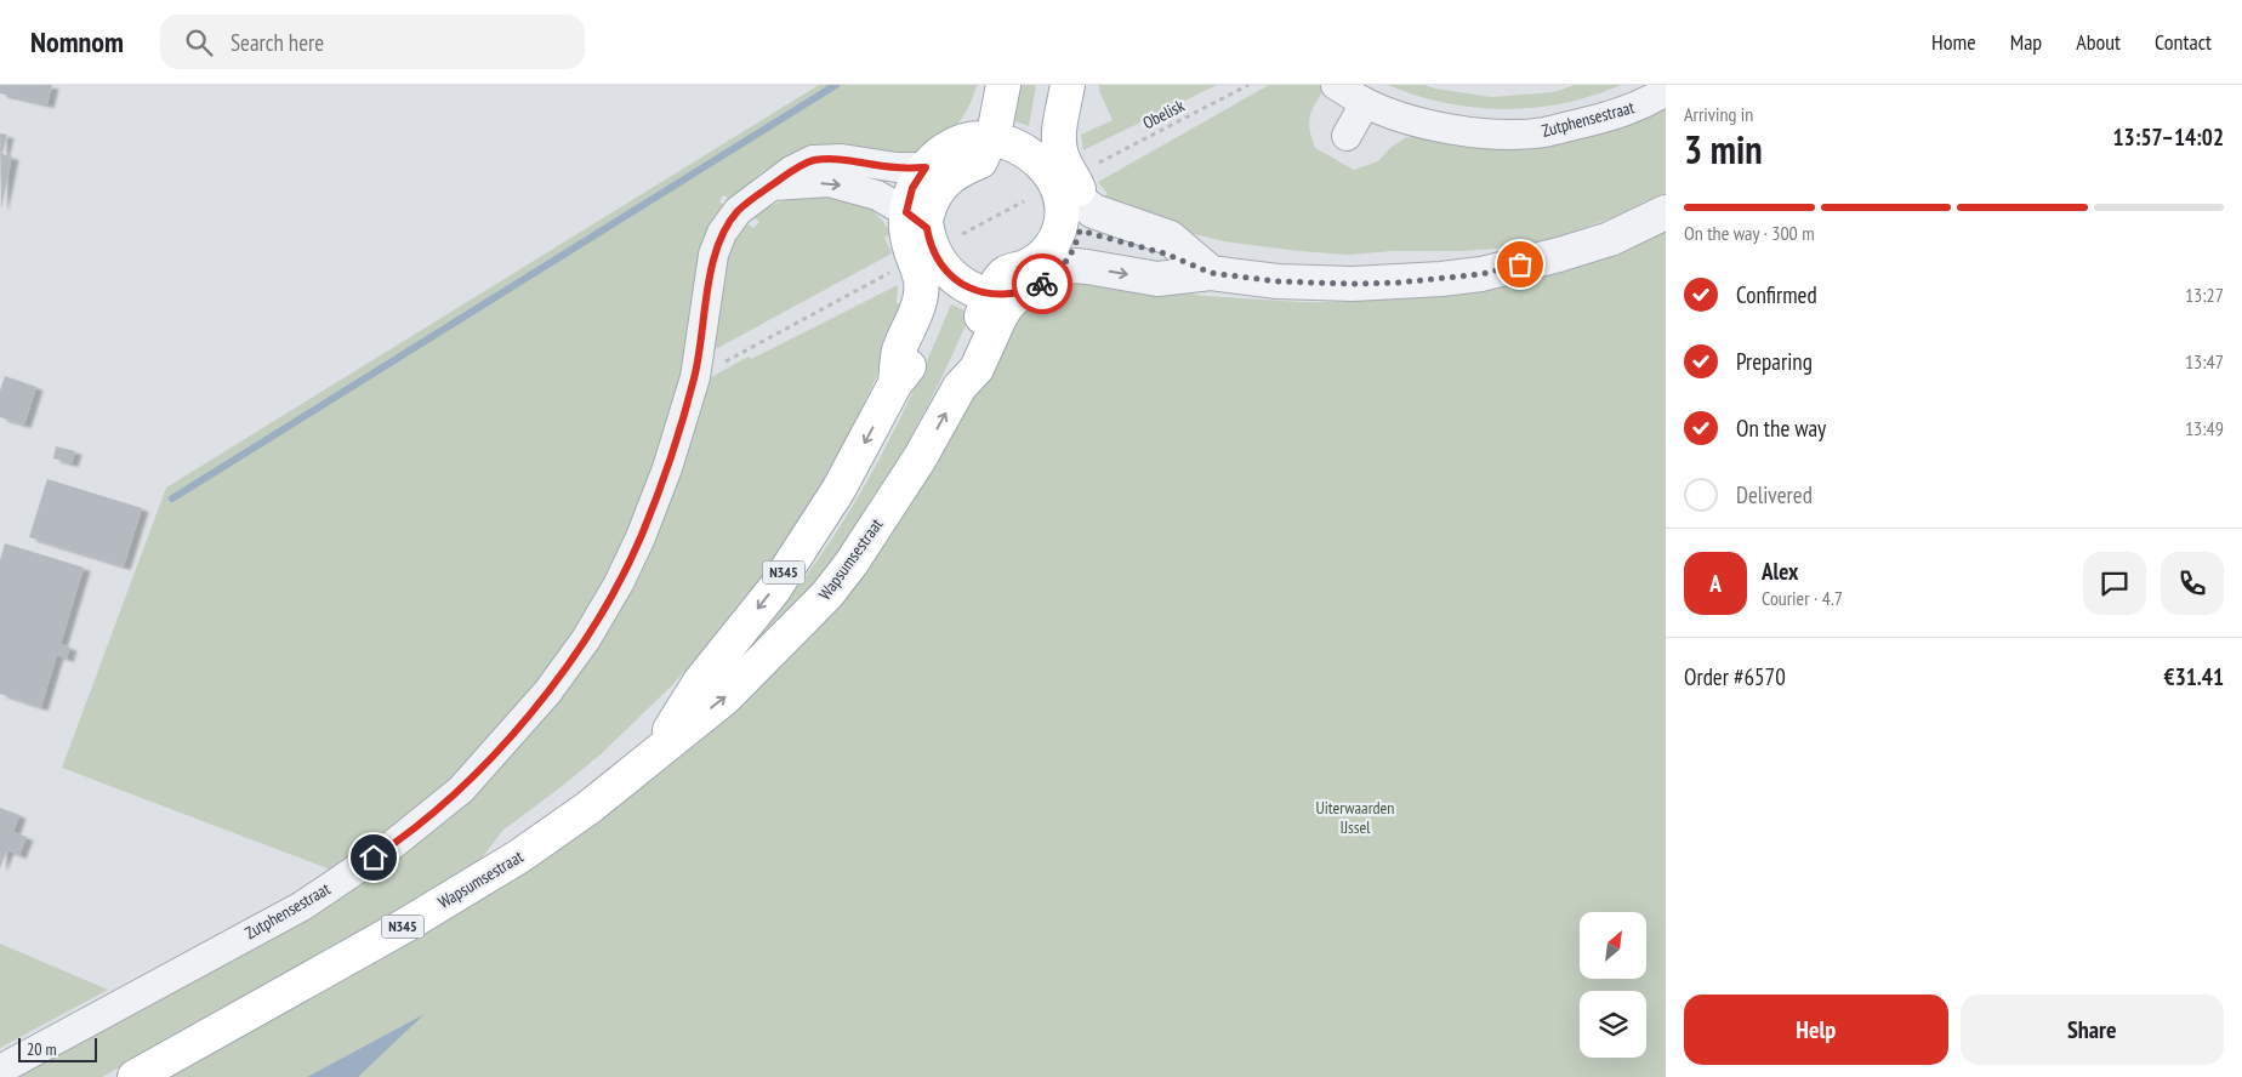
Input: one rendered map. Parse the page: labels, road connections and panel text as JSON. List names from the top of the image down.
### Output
{
  "streets": {
    "main road": ["Wapsumsestraat", "N345"],
    "street": ["Zutphensestraat"],
    "path": ["Obelisk"]
  },
  "crossings": [
    ["Zutphensestraat", "N345"],
    ["Wapsumsestraat", "N345"]
  ],
  "parks": ["Uiterwaarden IJssel"],
  "scale_bar": "20 m",
  "north": "top right",
  "page": {
    "header": "Nomnom",
    "search": "Search here",
    "nav": [
      "Home",
      "Map",
      "About",
      "Contact"
    ],
    "heading": ["3 min", "Arriving in", "13:57–14:02"],
    "panel": [
      "Alex",
      "Courier · 4.7",
      "Order #6570",
      "€31.41"
    ],
    "bar": "On the way · 300 m",
    "list": [
      ["Confirmed", "13:27"],
      ["Preparing", "13:47"],
      ["On the way", "13:49"],
      "Delivered"
    ],
    "round": "A",
    "buttons": ["Help", "Share"],
    "scale": "20 m"
  }
}
